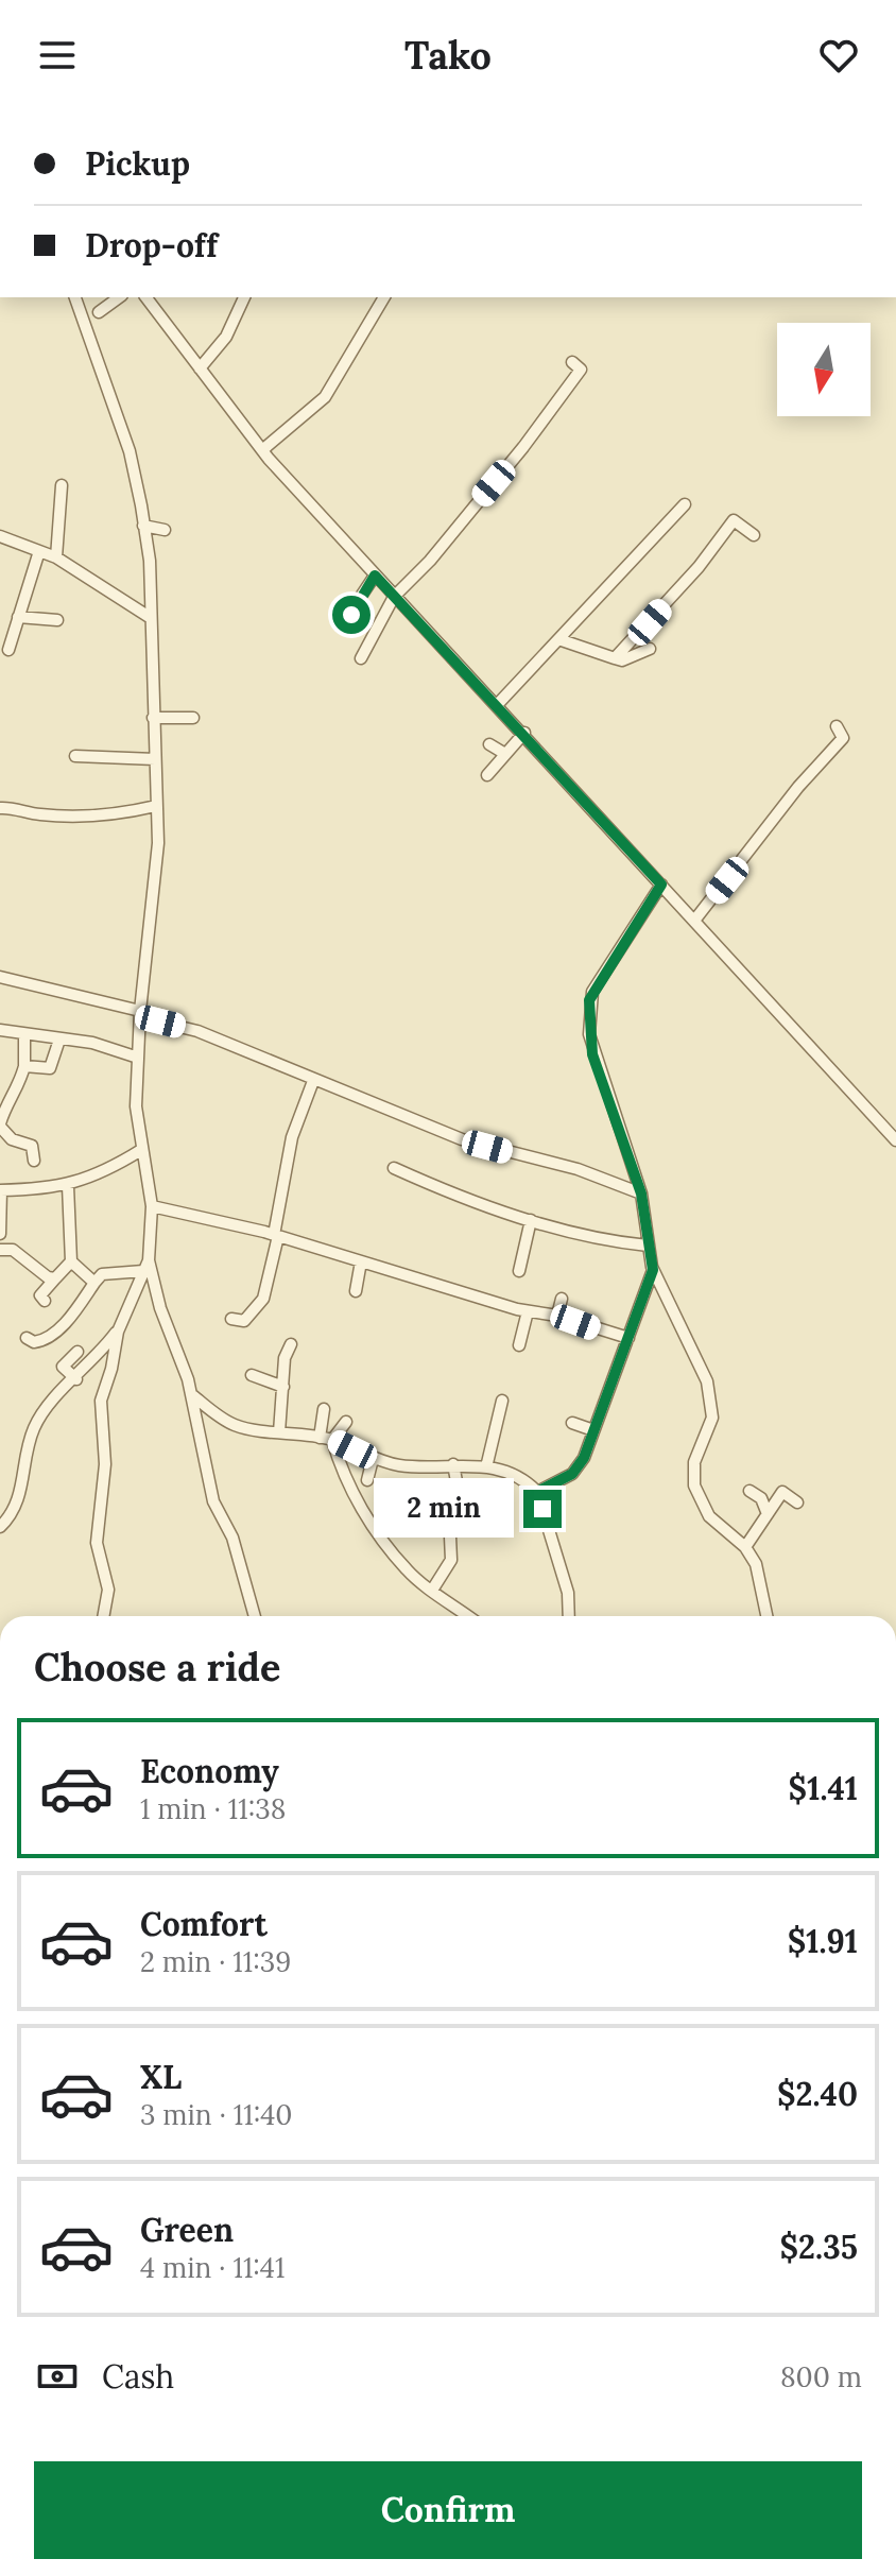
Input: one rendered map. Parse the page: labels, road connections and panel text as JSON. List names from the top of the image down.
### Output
{
  "north": "bottom",
  "page": {
    "header": "Tako",
    "banner": ["Pickup", "Drop-off"],
    "bubble": "2 min",
    "heading": "Choose a ride",
    "list": [
      {
        "name": "Economy",
        "note": "1 min · 11:38",
        "value": "$1.41"
      },
      {
        "name": "Comfort",
        "note": "2 min · 11:39",
        "value": "$1.91"
      },
      {
        "name": "XL",
        "note": "3 min · 11:40",
        "value": "$2.40"
      },
      {
        "name": "Green",
        "note": "4 min · 11:41",
        "value": "$2.35"
      }
    ],
    "pay": ["Cash", "800 m"],
    "buttons": "Confirm"
  }
}
